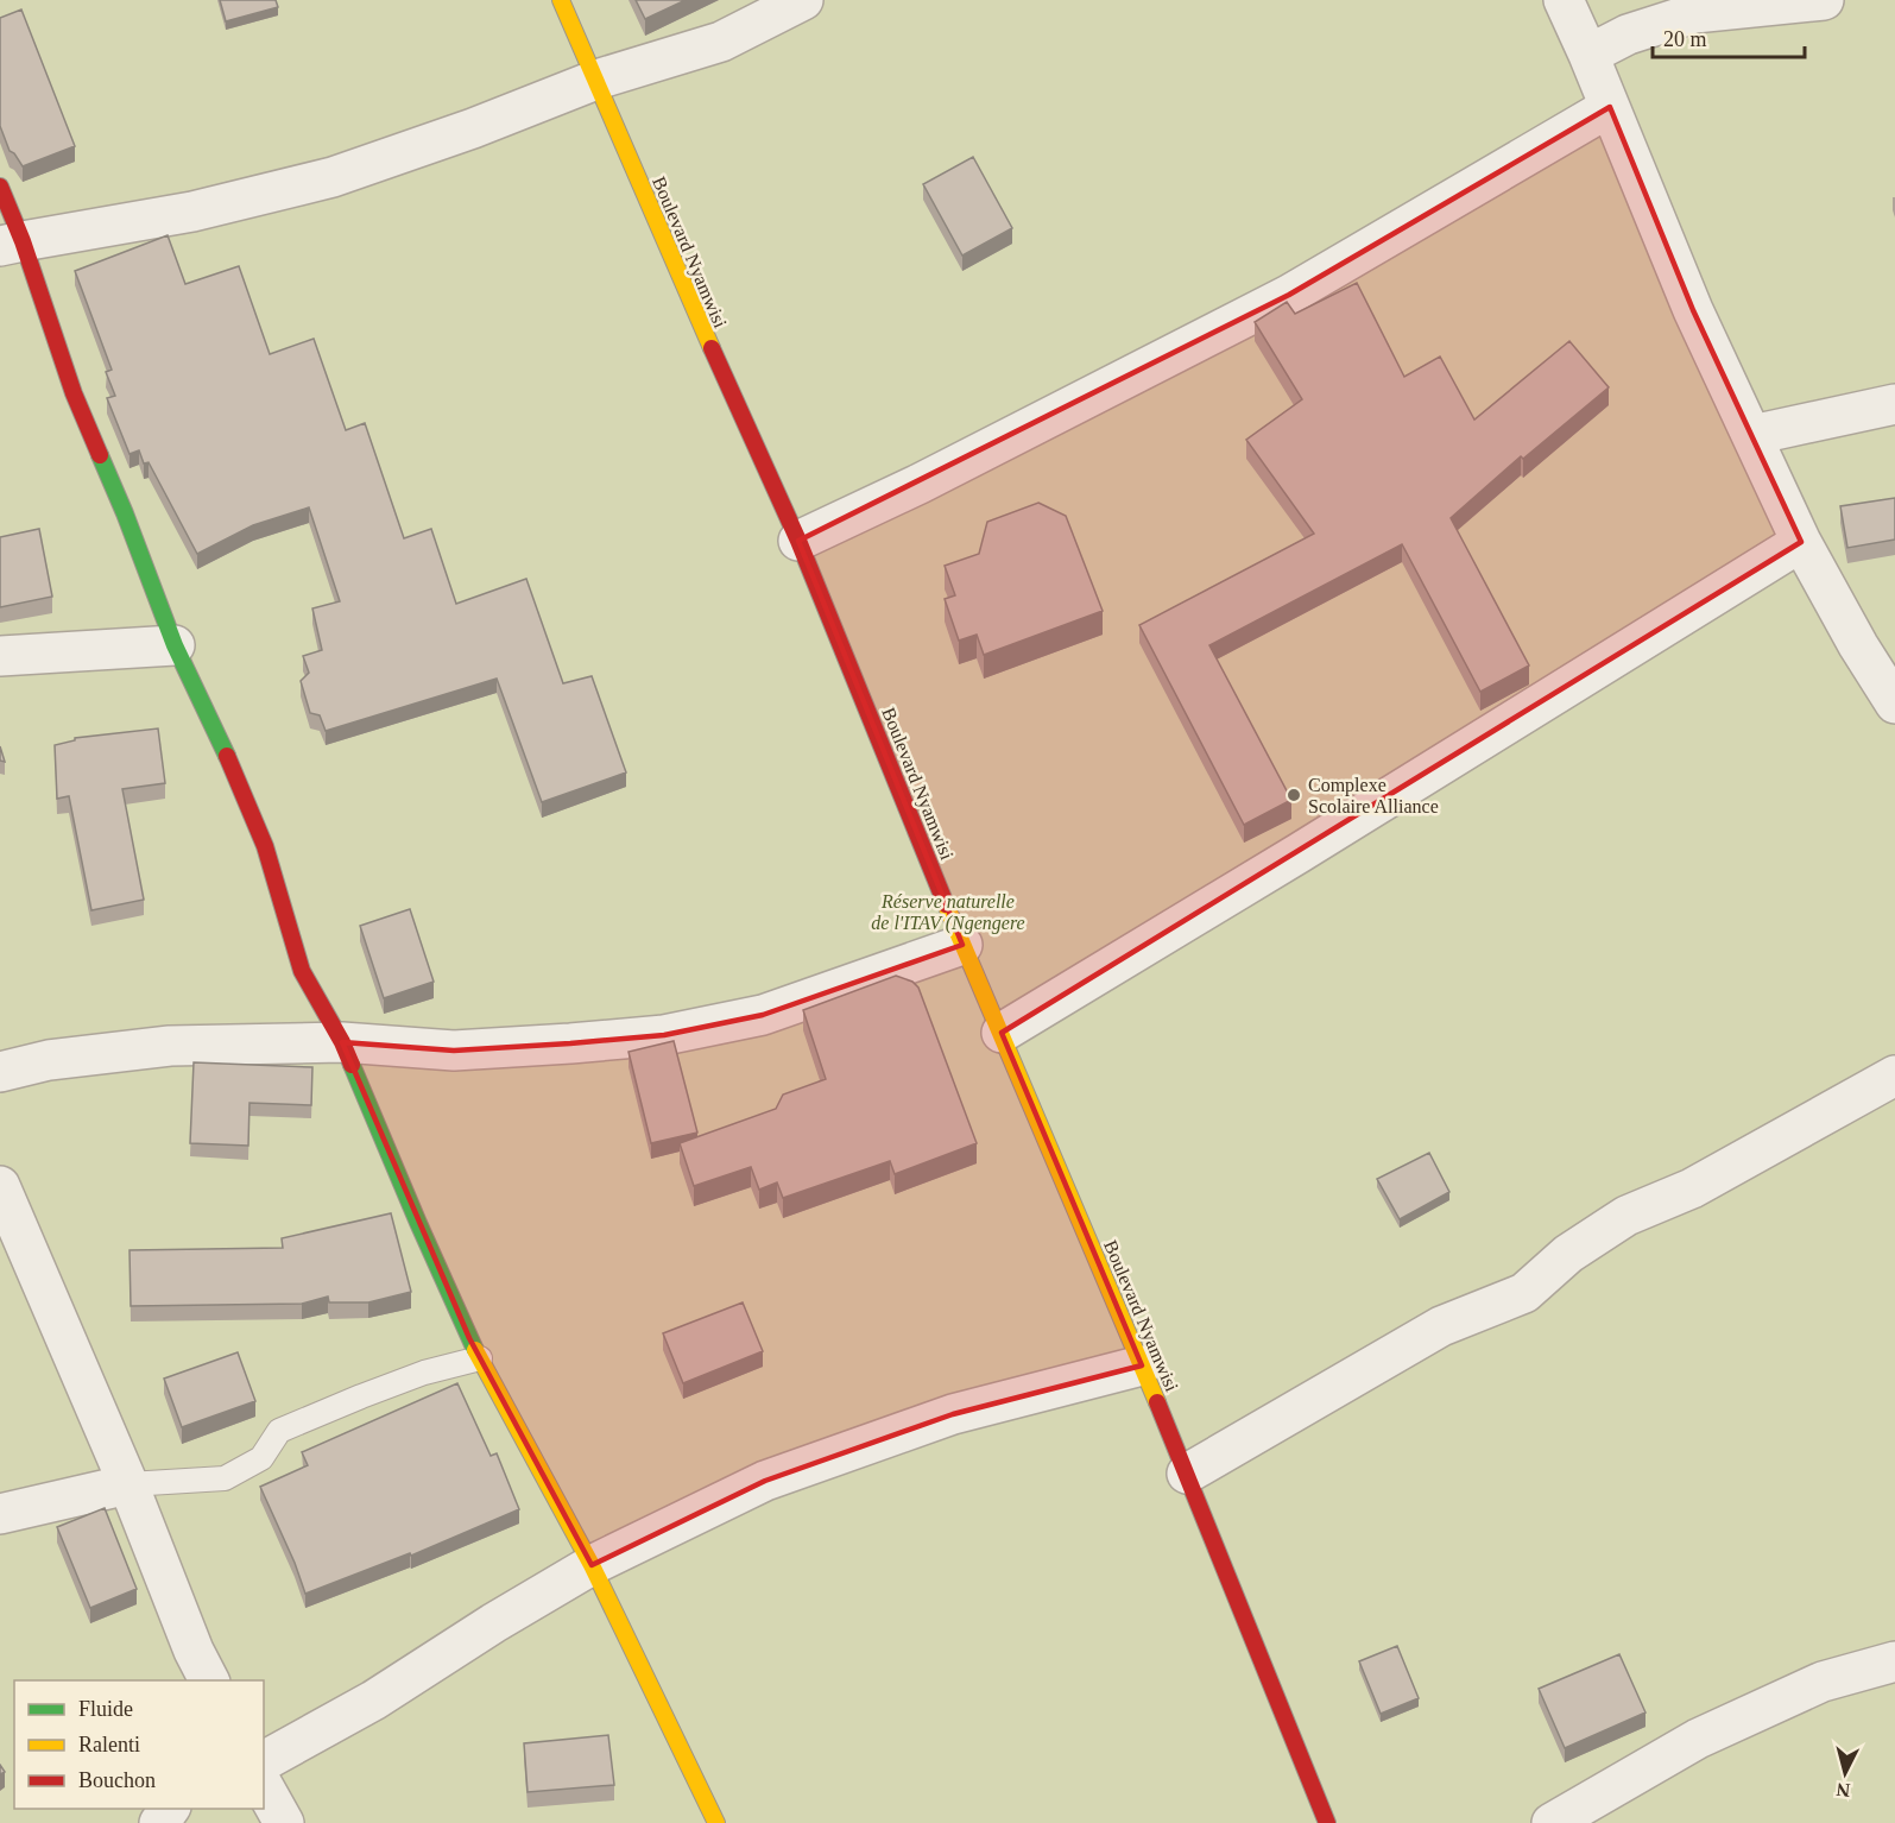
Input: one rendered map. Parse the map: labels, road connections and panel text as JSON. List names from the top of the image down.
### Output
{
  "streets": {
    "main road": ["Boulevard Nyamwisi"]
  },
  "parks": ["Réserve naturelle de l'ITAV (Ngengere"],
  "places": ["Complexe Scolaire Alliance"],
  "legend": ["Fluide", "Ralenti", "Bouchon"],
  "scale_bar": "20 m",
  "north": "bottom"
}
